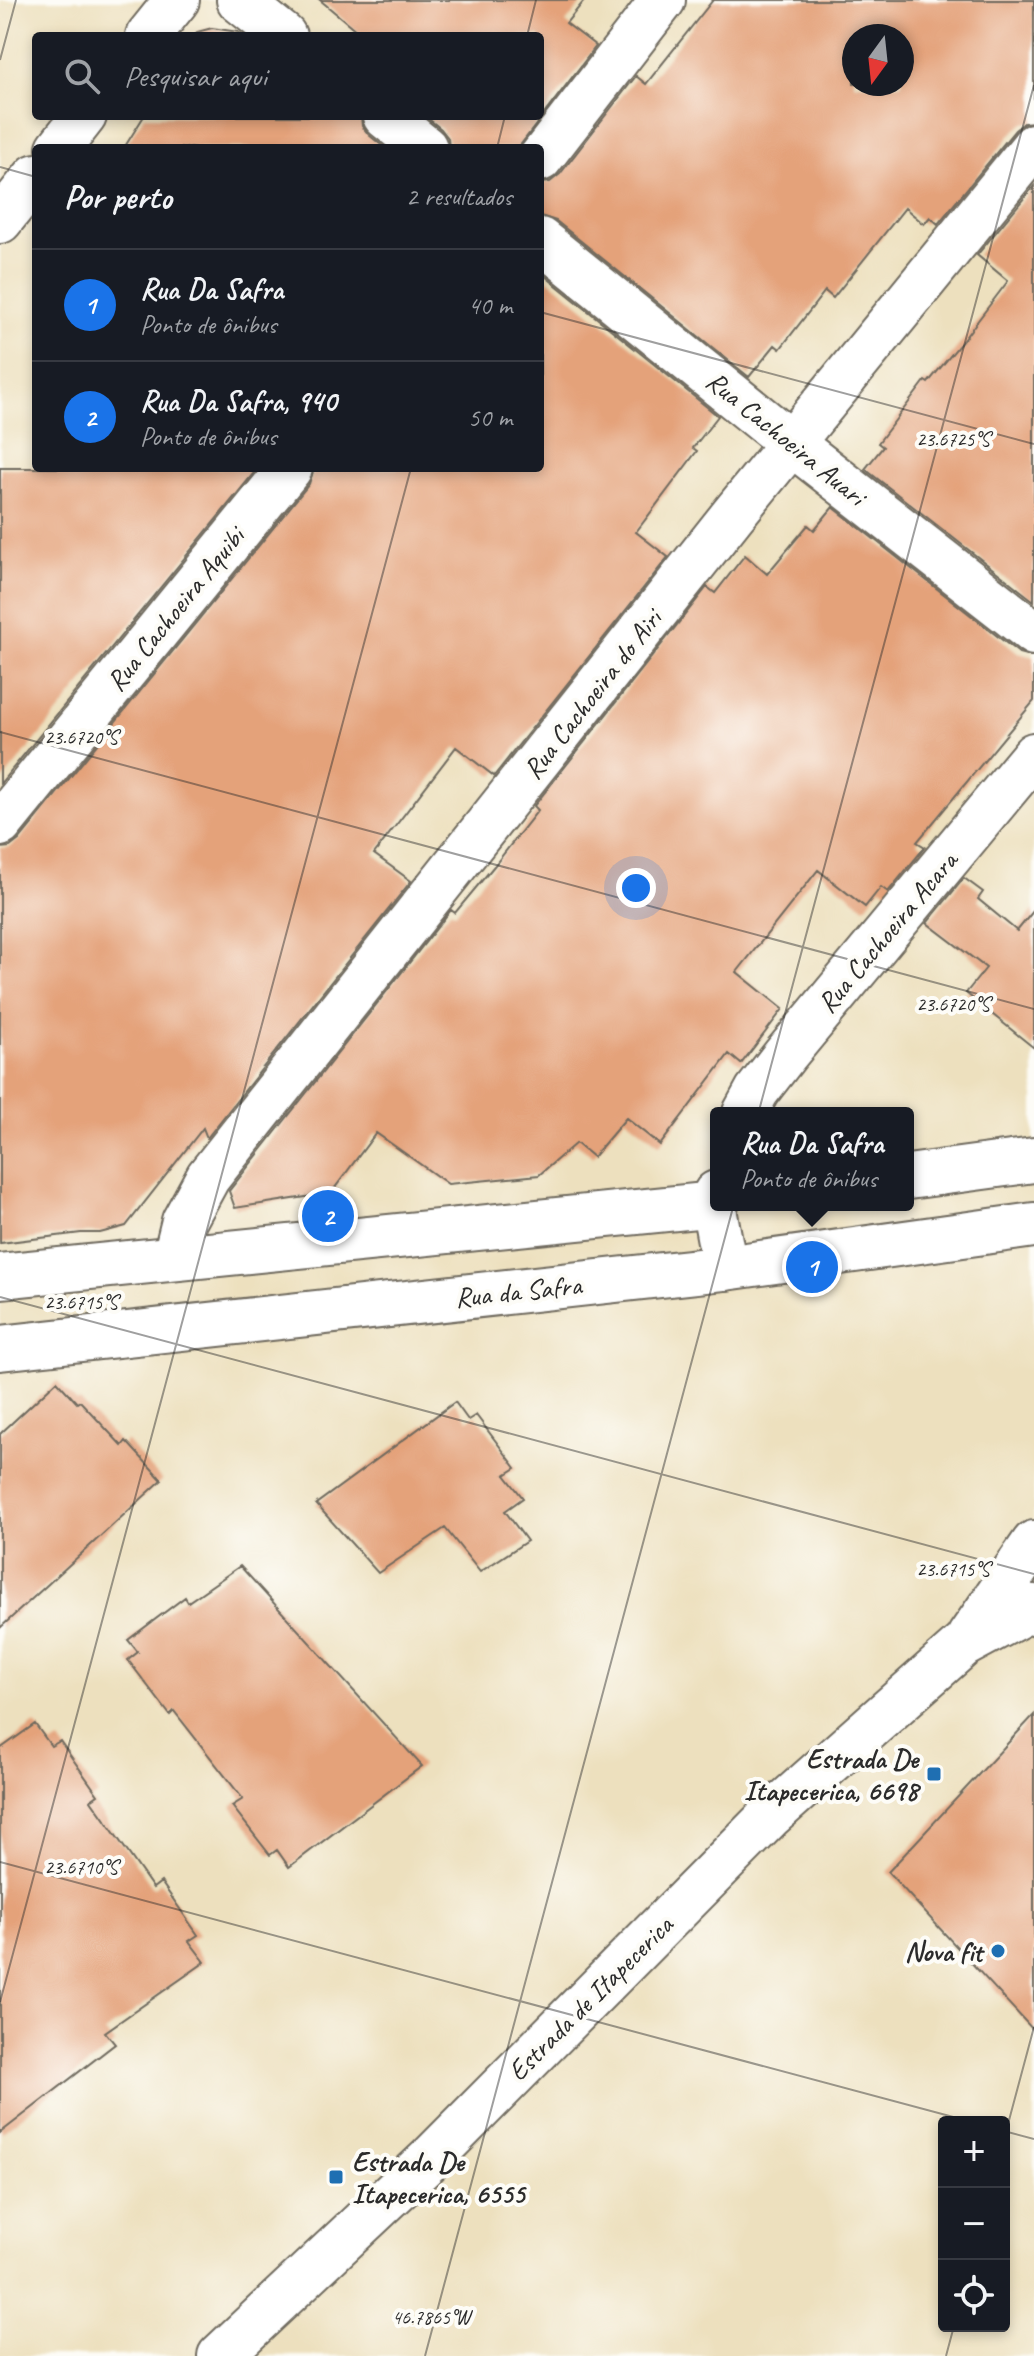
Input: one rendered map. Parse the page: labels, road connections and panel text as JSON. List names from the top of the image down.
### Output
{
  "streets": {
    "street": [
      "Rua Cachoeira Auari",
      "Rua Cachoeira Aquibi",
      "Rua Cachoeira do Airi",
      "Rua Cachoeira Acara",
      "Rua da Safra",
      "Estrada de Itapecerica"
    ]
  },
  "crossings": [
    ["Rua Cachoeira Auari", "Rua Cachoeira do Airi"]
  ],
  "places": {
    "transit": ["Estrada De Itapecerica, 6698", "Estrada De Itapecerica, 6555"],
    "other": ["Nova fit"]
  },
  "north": "bottom",
  "page": {
    "search": "Pesquisar aqui",
    "heading": ["Por perto", "2 resultados"],
    "list": [
      {
        "mark": "1",
        "name": "Rua Da Safra",
        "note": "Ponto de ônibus",
        "value": "40 m"
      },
      {
        "mark": "2",
        "name": "Rua Da Safra, 940",
        "note": "Ponto de ônibus",
        "value": "50 m"
      }
    ],
    "popup": ["Rua Da Safra", "Ponto de ônibus"],
    "pins": ["2", "1"],
    "map_buttons": ["+", "−"]
  },
  "coordinates": [
    "23.6725°S",
    "23.6720°S",
    "23.6715°S",
    "23.6710°S",
    "46.7865°W"
  ]
}
